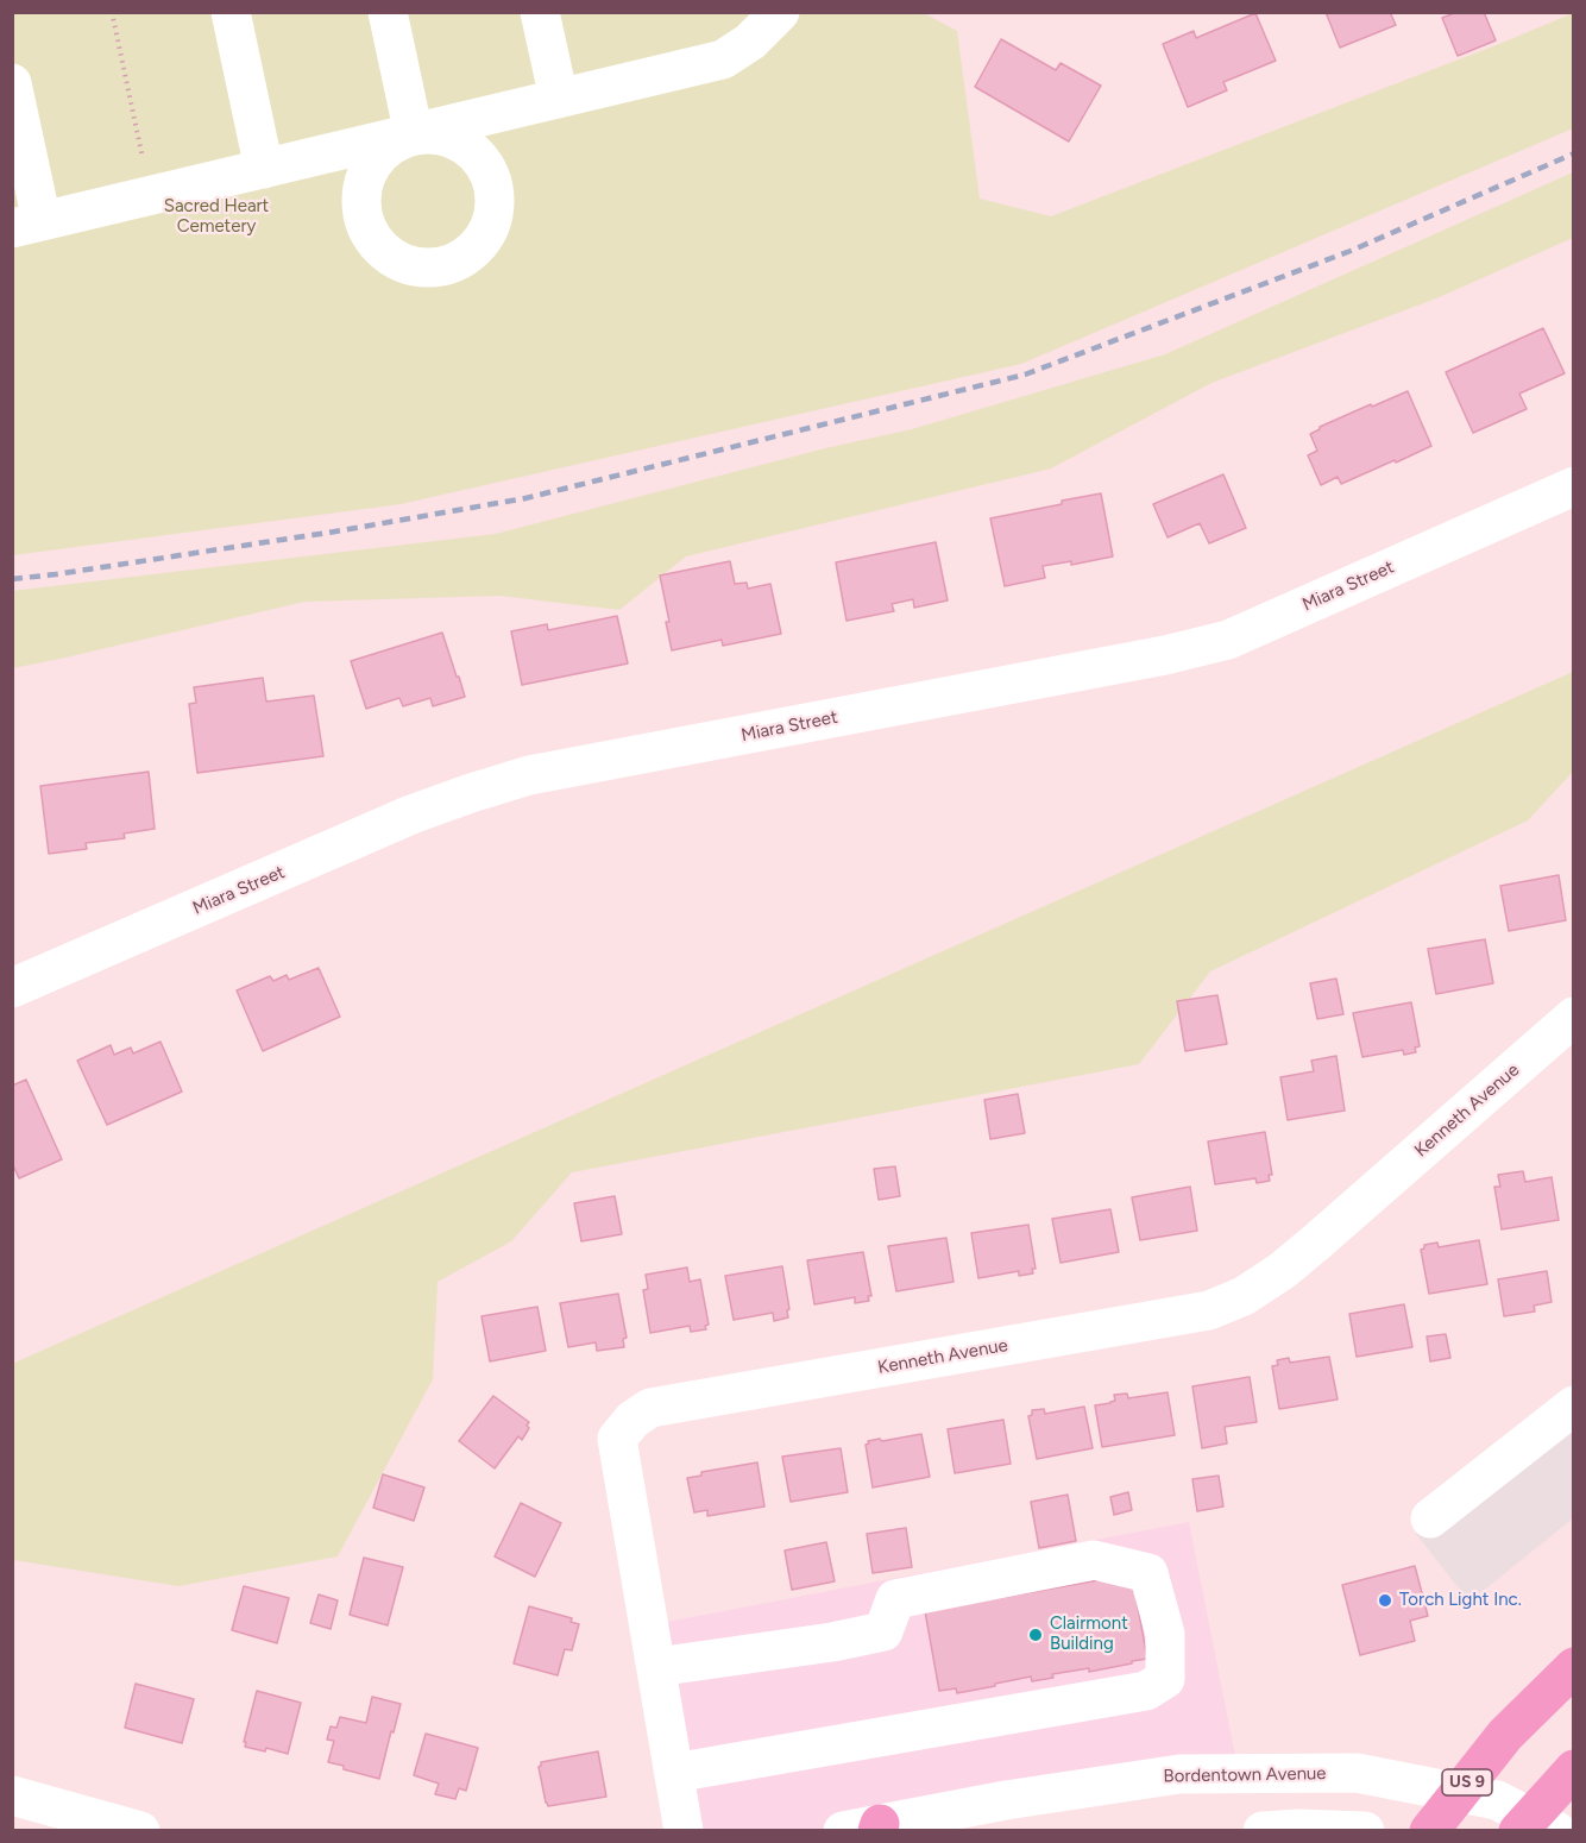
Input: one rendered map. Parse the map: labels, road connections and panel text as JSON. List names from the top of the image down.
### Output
{
  "streets": {
    "highway": ["US 9"],
    "street": ["Miara Street", "Kenneth Avenue", "Bordentown Avenue"]
  },
  "parks": ["Sacred Heart Cemetery"],
  "places": ["Torch Light Inc.", "Clairmont Building"]
}
